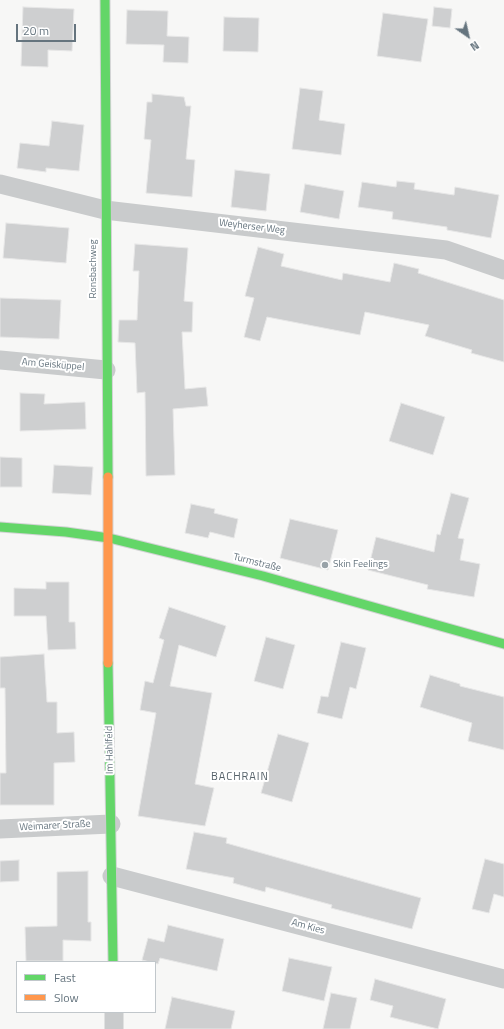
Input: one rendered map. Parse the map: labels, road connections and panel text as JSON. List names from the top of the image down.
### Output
{
  "streets": {
    "street": [
      "Weyherser Weg",
      "Ronsbachweg",
      "Am Geisküppel",
      "Turmstraße",
      "Im Hahlfeld",
      "Weimarer Straße",
      "Am Kies"
    ]
  },
  "crossings": [
    ["Weyherser Weg", "Ronsbachweg"],
    ["Ronsbachweg", "Am Geisküppel"],
    ["Ronsbachweg", "Turmstraße"],
    ["Ronsbachweg", "Im Hahlfeld"],
    ["Turmstraße", "Im Hahlfeld"],
    ["Im Hahlfeld", "Weimarer Straße"],
    ["Im Hahlfeld", "Am Kies"]
  ],
  "districts": ["BACHRAIN"],
  "places": ["Skin Feelings"],
  "legend": ["Fast", "Slow"],
  "scale_bar": "20 m",
  "north": "bottom right"
}
